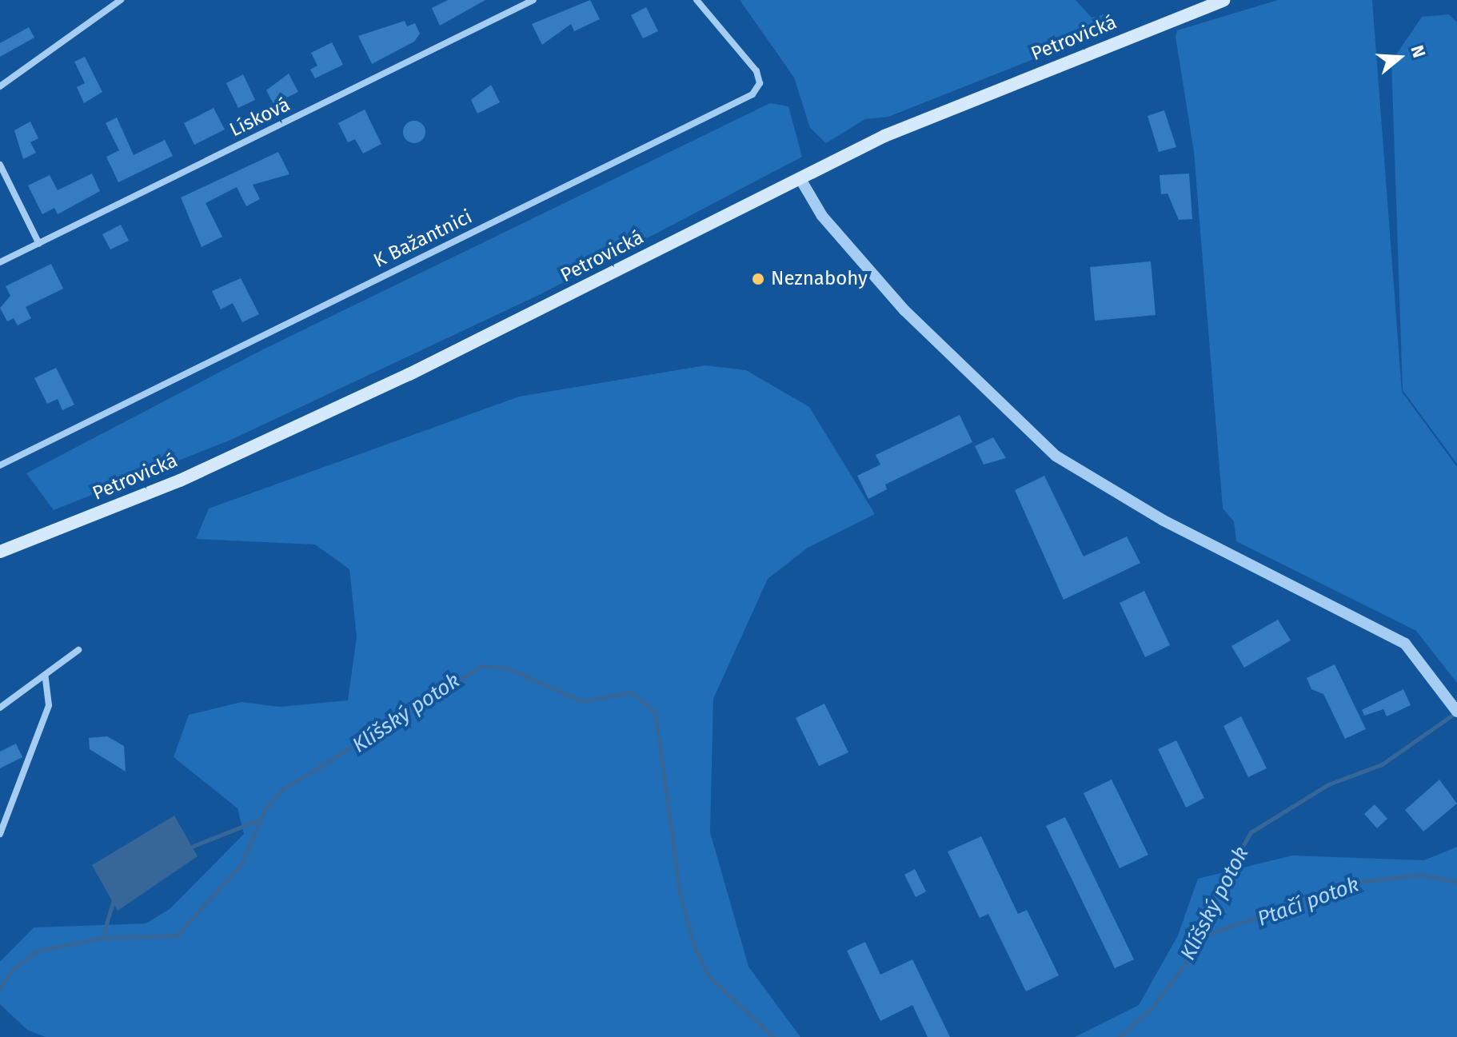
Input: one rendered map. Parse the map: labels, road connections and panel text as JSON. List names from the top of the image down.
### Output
{
  "streets": {
    "main road": ["Petrovická"],
    "street": ["Lísková", "K Bažantnici"]
  },
  "water": ["Klíšský potok", "Ptačí potok"],
  "places": ["Neznabohy"],
  "north": "right"
}
